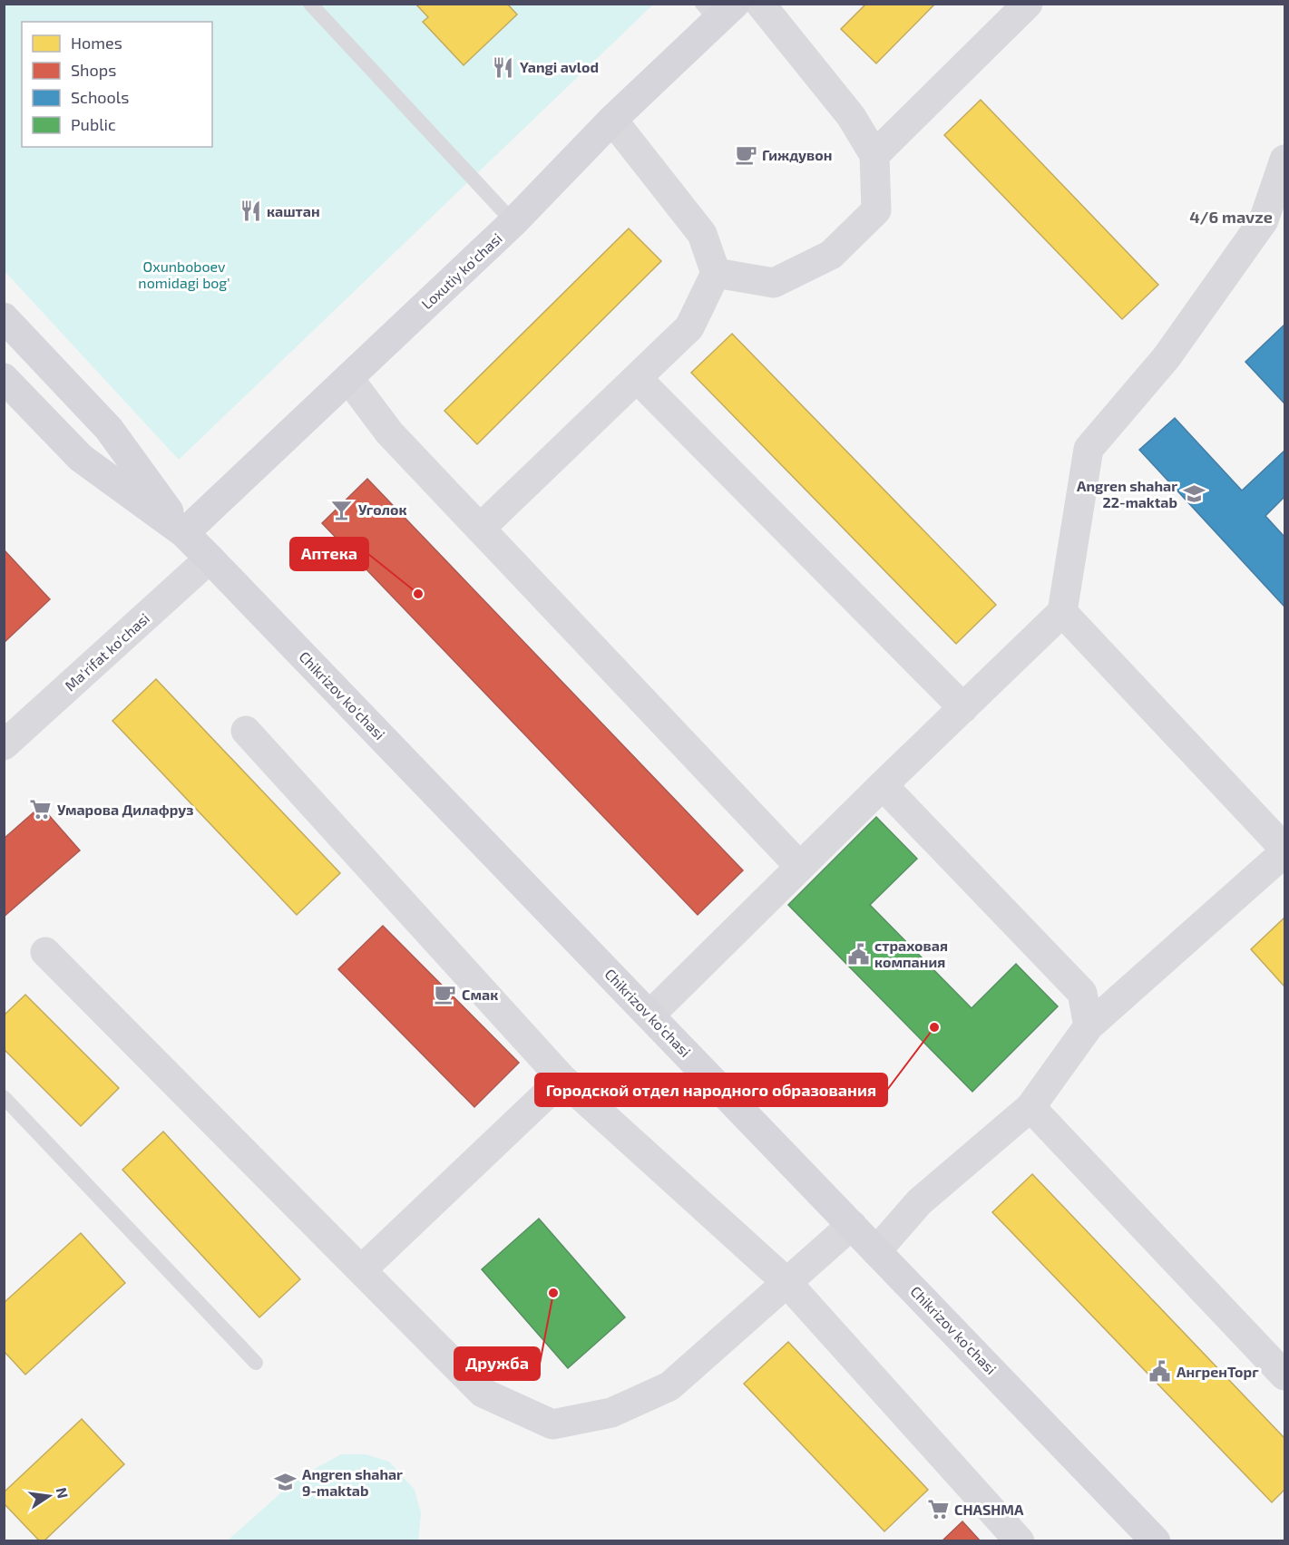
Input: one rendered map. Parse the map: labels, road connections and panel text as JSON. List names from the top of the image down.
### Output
{
  "streets": {
    "main road": ["Loxutiy ko'chasi", "Chikrizov ko'chasi"],
    "street": ["Ma'rifat ko'chasi"]
  },
  "crossings": [
    ["Loxutiy ko'chasi", "Chikrizov ko'chasi"],
    ["Ma'rifat ko'chasi", "Chikrizov ko'chasi"]
  ],
  "districts": ["4/6 mavze"],
  "parks": ["Oxunboboev nomidagi bog'"],
  "places": {
    "restaurant": ["Yangi avlod", "каштан"],
    "cafe": ["Гиждувон", "Смак"],
    "school or university": ["Angren shahar 22-maktab", "Angren shahar 9-maktab"],
    "bar": ["Уголок"],
    "other": ["Аптека", "Городской отдел народного образования", "Дружба"],
    "supermarket": ["Умарова Дилафруз", "CHASHMA"],
    "public building": ["страховая компания", "АнгренТорг"]
  },
  "legend": [
    "Homes",
    "Shops",
    "Schools",
    "Public"
  ],
  "north": "right"
}
